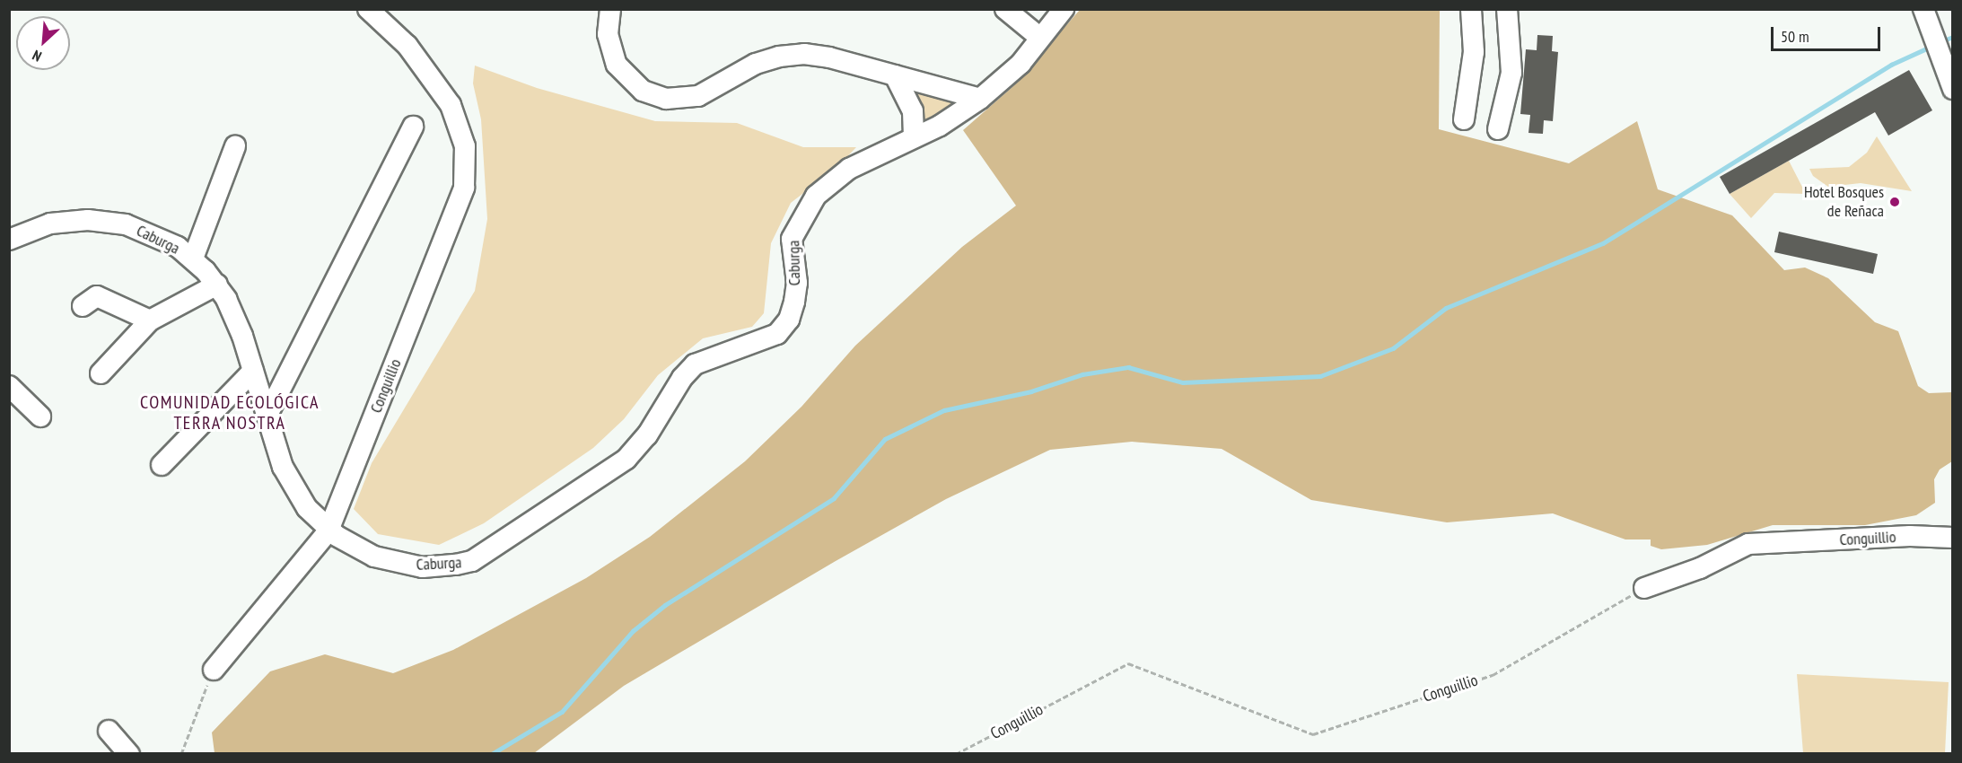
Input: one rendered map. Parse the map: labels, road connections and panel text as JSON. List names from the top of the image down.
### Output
{
  "streets": {
    "street": ["Caburga", "Conguillio"]
  },
  "crossings": [
    ["Caburga", "Conguillio"]
  ],
  "districts": ["COMUNIDAD ECOLÓGICA TERRA NOSTRA"],
  "places": ["Hotel Bosques de Reñaca"],
  "scale_bar": "50 m",
  "north": "bottom left"
}
